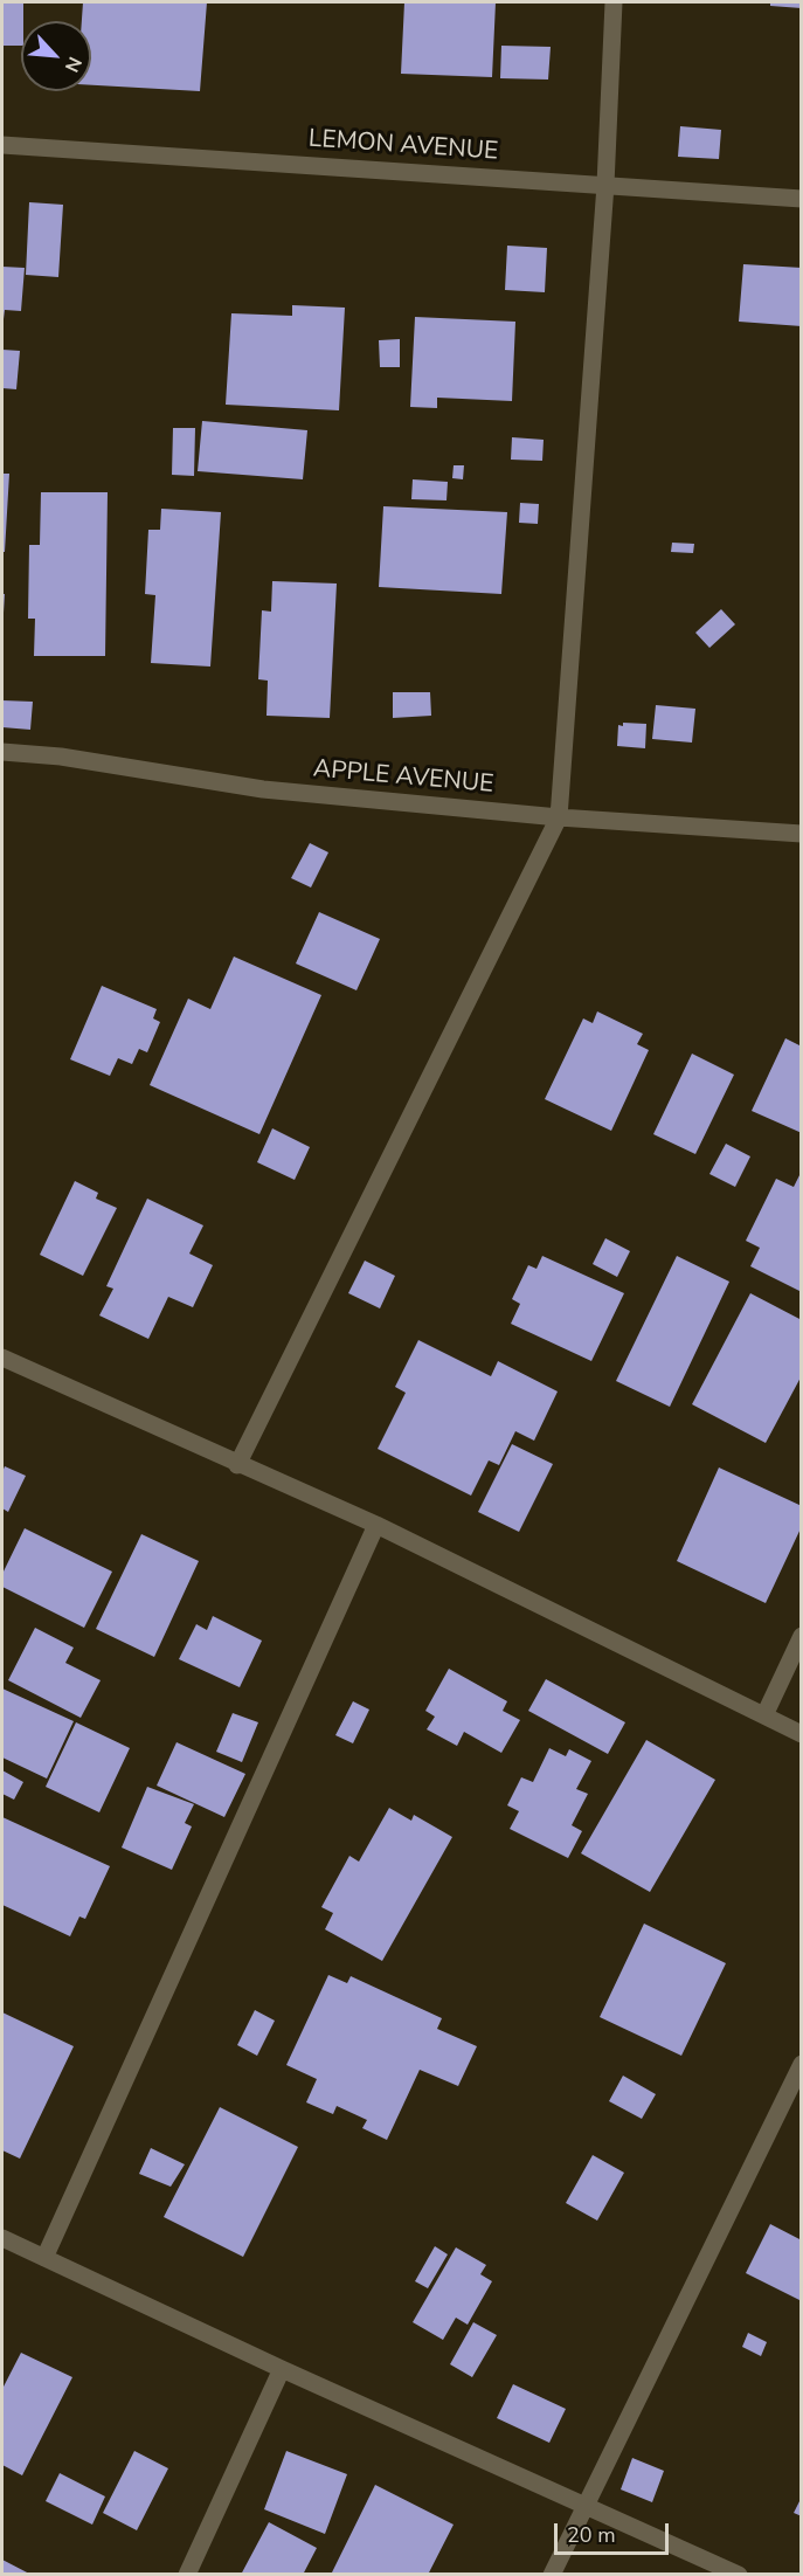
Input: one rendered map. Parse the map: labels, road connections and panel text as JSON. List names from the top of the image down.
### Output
{
  "streets": {
    "street": ["LEMON AVENUE", "APPLE AVENUE"]
  },
  "scale_bar": "20 m",
  "north": "bottom right"
}
